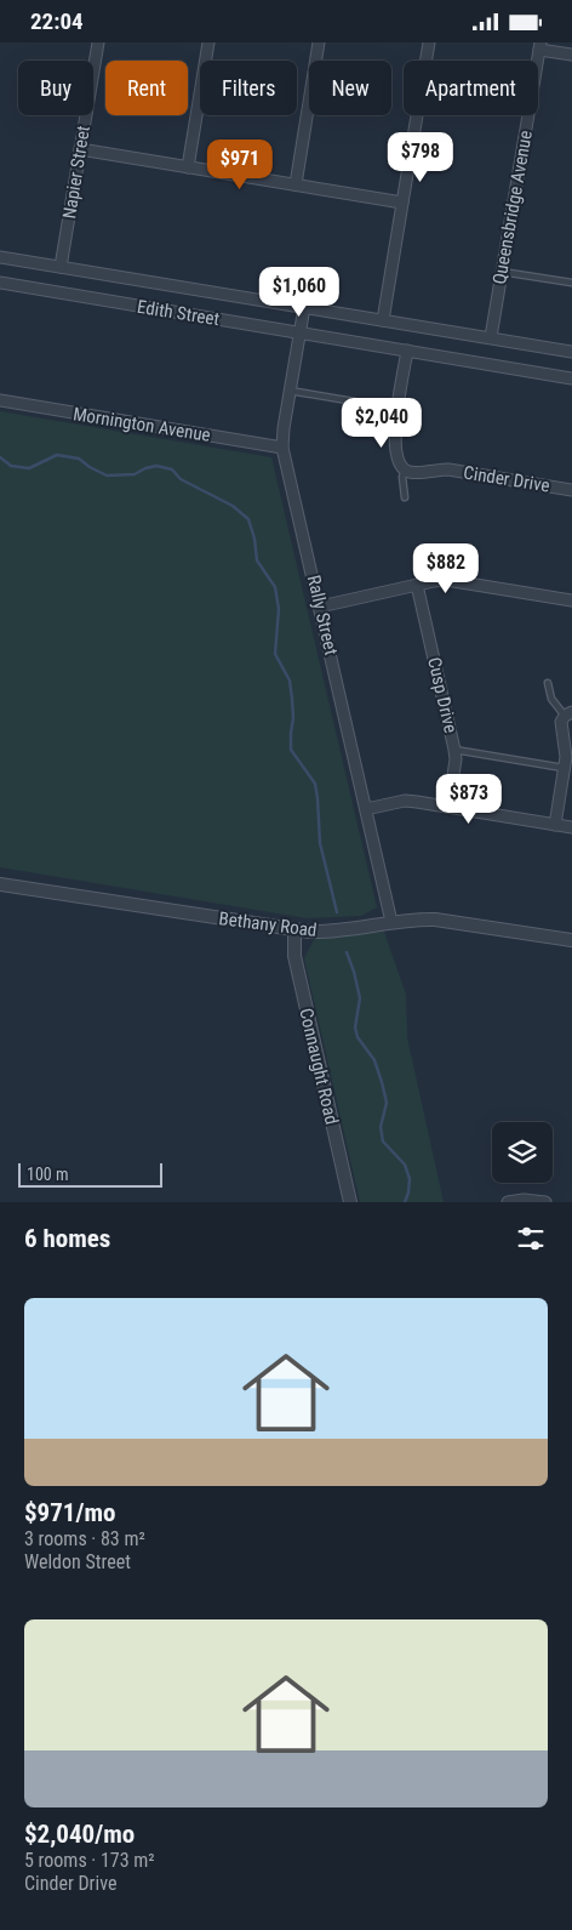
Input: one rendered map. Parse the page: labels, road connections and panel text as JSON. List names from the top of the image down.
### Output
{
  "streets": {
    "street": [
      "Napier Street",
      "Queensbridge Avenue",
      "Edith Street",
      "Mornington Avenue",
      "Cinder Drive",
      "Rally Street",
      "Cusp Drive",
      "Bethany Road",
      "Connaught Road"
    ]
  },
  "crossings": [
    ["Napier Street", "Edith Street"],
    ["Queensbridge Avenue", "Edith Street"],
    ["Edith Street", "Rally Street"],
    ["Mornington Avenue", "Rally Street"],
    ["Rally Street", "Bethany Road"],
    ["Bethany Road", "Connaught Road"]
  ],
  "scale_bar": "100 m",
  "page": {
    "status": "22:04",
    "chip": [
      "Buy",
      "Rent",
      "Filters",
      "New",
      "Apartment"
    ],
    "price": [
      "$798",
      "$971",
      "$1,060",
      "$2,040",
      "$882",
      "$873"
    ],
    "scale": "100 m",
    "heading": "6 homes",
    "list": [
      {
        "name": "$971/mo",
        "note": "3 rooms · 83 m² · Weldon Street"
      },
      {
        "name": "$2,040/mo",
        "note": "5 rooms · 173 m² · Cinder Drive"
      }
    ]
  }
}
